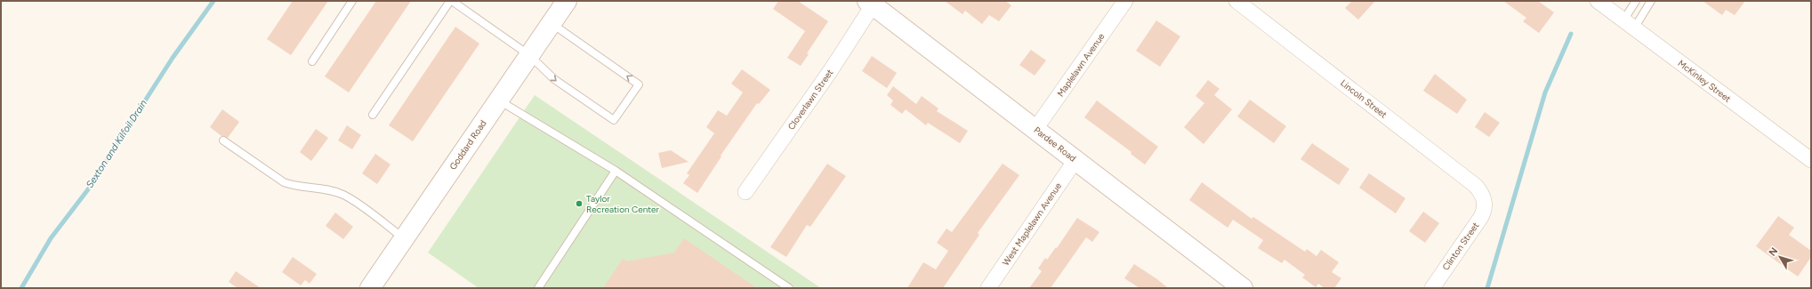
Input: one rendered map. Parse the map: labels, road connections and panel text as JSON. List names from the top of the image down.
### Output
{
  "streets": {
    "main road": ["Pardee Road", "Goddard Road"],
    "street": [
      "Maplelawn Avenue",
      "McKinley Street",
      "Lincoln Street",
      "Cloverlawn Street",
      "West Maplelawn Avenue",
      "Clinton Street"
    ]
  },
  "crossings": [
    ["Maplelawn Avenue", "Pardee Road"],
    ["Lincoln Street", "Clinton Street"],
    ["Cloverlawn Street", "Pardee Road"],
    ["Pardee Road", "West Maplelawn Avenue"]
  ],
  "water": ["Sexton and Kilfoil Drain"],
  "places": ["Taylor Recreation Center"],
  "north": "top left"
}
